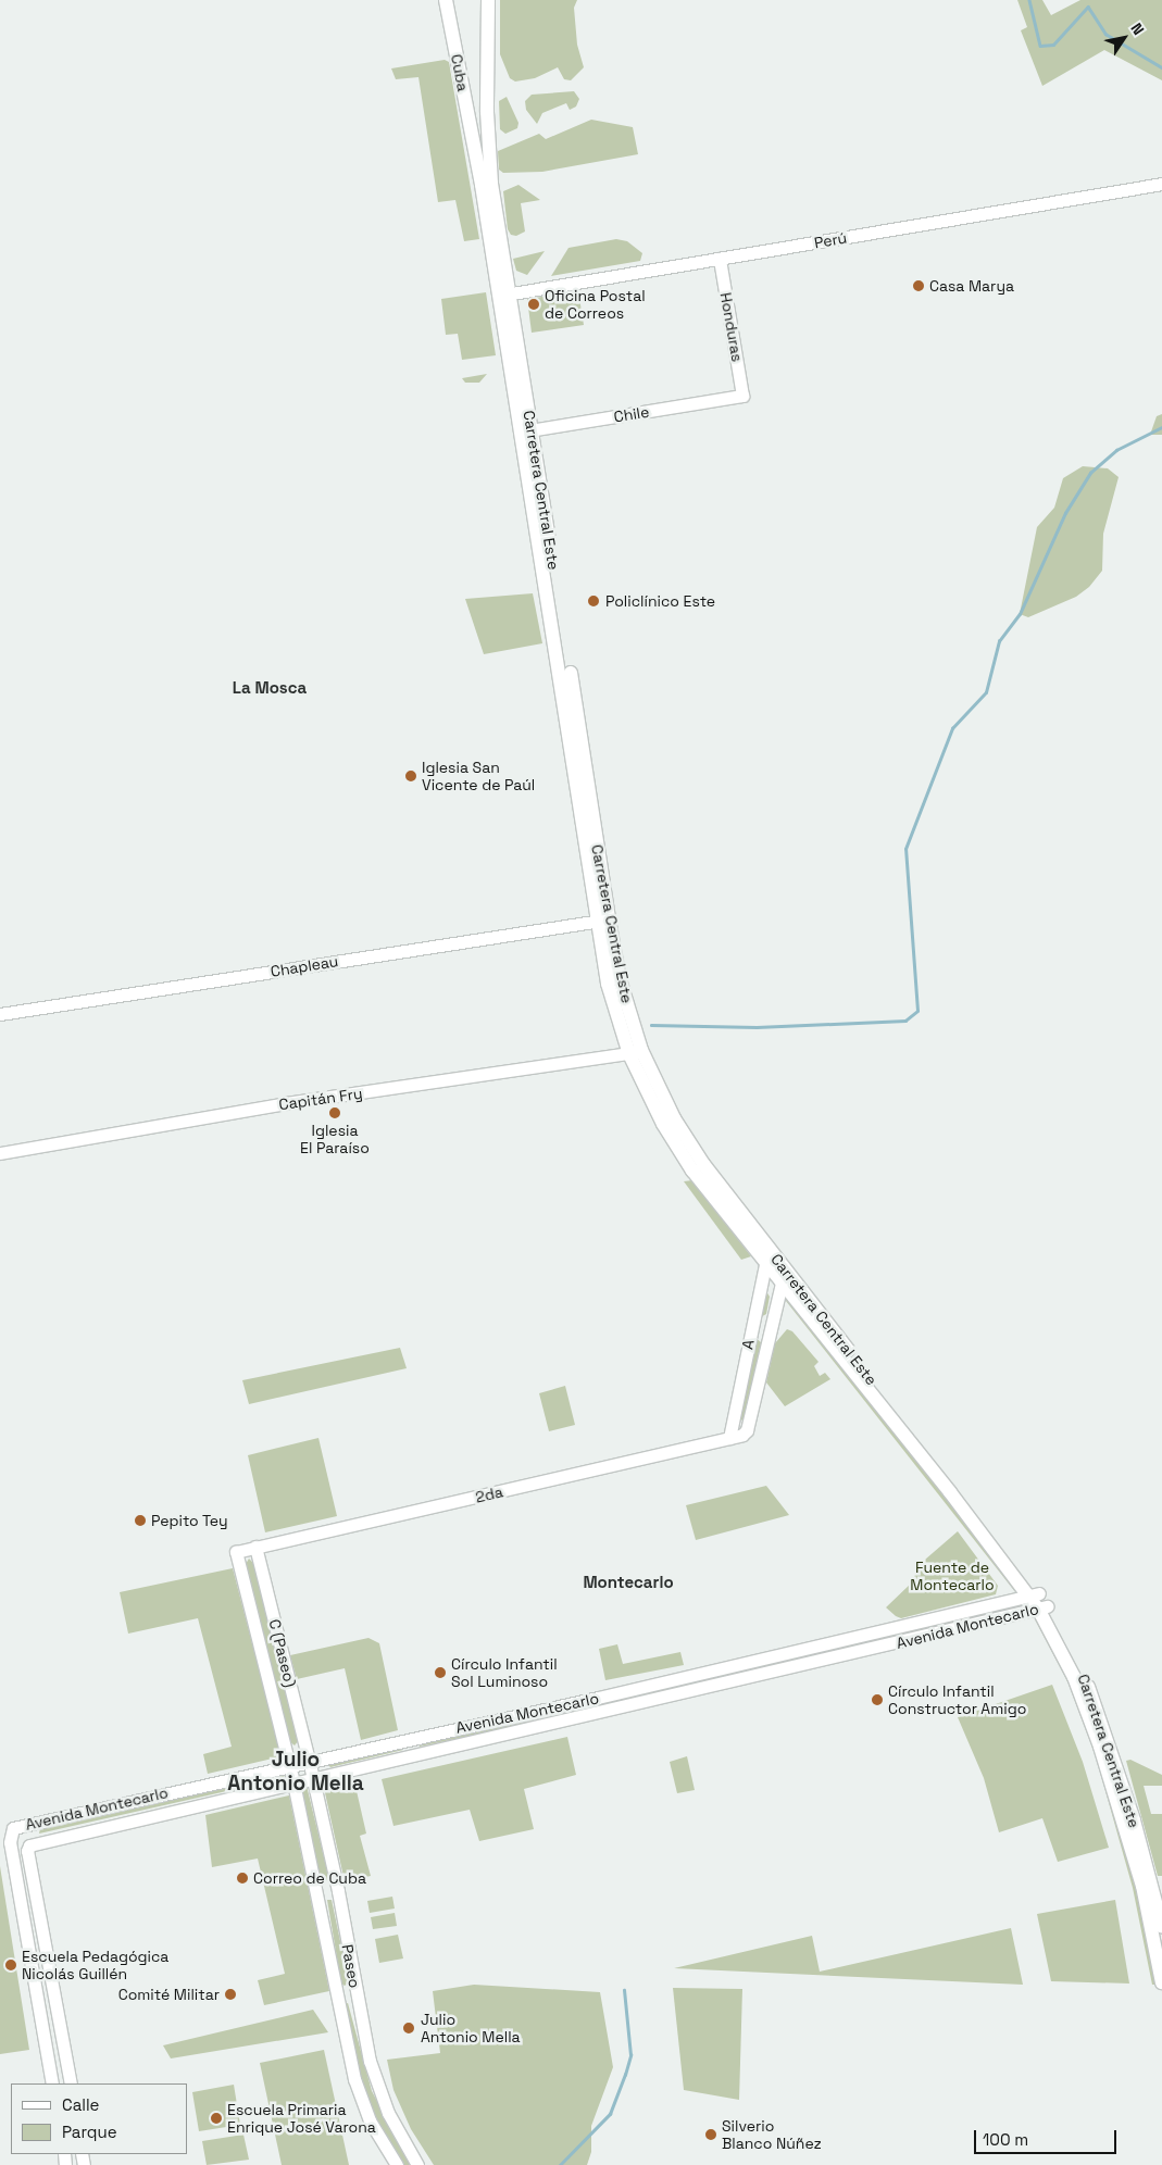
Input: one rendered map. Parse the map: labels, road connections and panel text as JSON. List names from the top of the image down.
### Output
{
  "streets": {
    "main road": ["Cuba", "Carretera Central Este"],
    "street": [
      "Perú",
      "Honduras",
      "Chile",
      "Chapleau",
      "Capitán Fry",
      "A",
      "2da",
      "Avenida Montecarlo",
      "C (Paseo)",
      "Paseo"
    ]
  },
  "crossings": [
    ["Cuba", "Carretera Central Este"],
    ["Perú", "Honduras"],
    ["Perú", "Carretera Central Este"],
    ["Honduras", "Chile"],
    ["Chile", "Carretera Central Este"],
    ["Carretera Central Este", "Chapleau"],
    ["Carretera Central Este", "Capitán Fry"],
    ["Carretera Central Este", "A"],
    ["Carretera Central Este", "Avenida Montecarlo"],
    ["A", "2da"],
    ["2da", "C (Paseo)"],
    ["Avenida Montecarlo", "C (Paseo)"],
    ["Avenida Montecarlo", "Paseo"],
    ["C (Paseo)", "Paseo"]
  ],
  "districts": ["La Mosca", "Montecarlo", "Julio Antonio Mella"],
  "parks": ["Fuente de Montecarlo"],
  "places": [
    "Casa Marya",
    "Oficina Postal de Correos",
    "Policlínico Este",
    "Iglesia San Vicente de Paúl",
    "Iglesia El Paraíso",
    "Pepito Tey",
    "Círculo Infantil Sol Luminoso",
    "Círculo Infantil Constructor Amigo",
    "Correo de Cuba",
    "Escuela Pedagógica Nicolás Guillén",
    "Comité Militar",
    "Julio Antonio Mella",
    "Escuela Primaria Enrique José Varona",
    "Silverio Blanco Núñez"
  ],
  "legend": ["Calle", "Parque"],
  "scale_bar": "100 m",
  "north": "top right"
}
